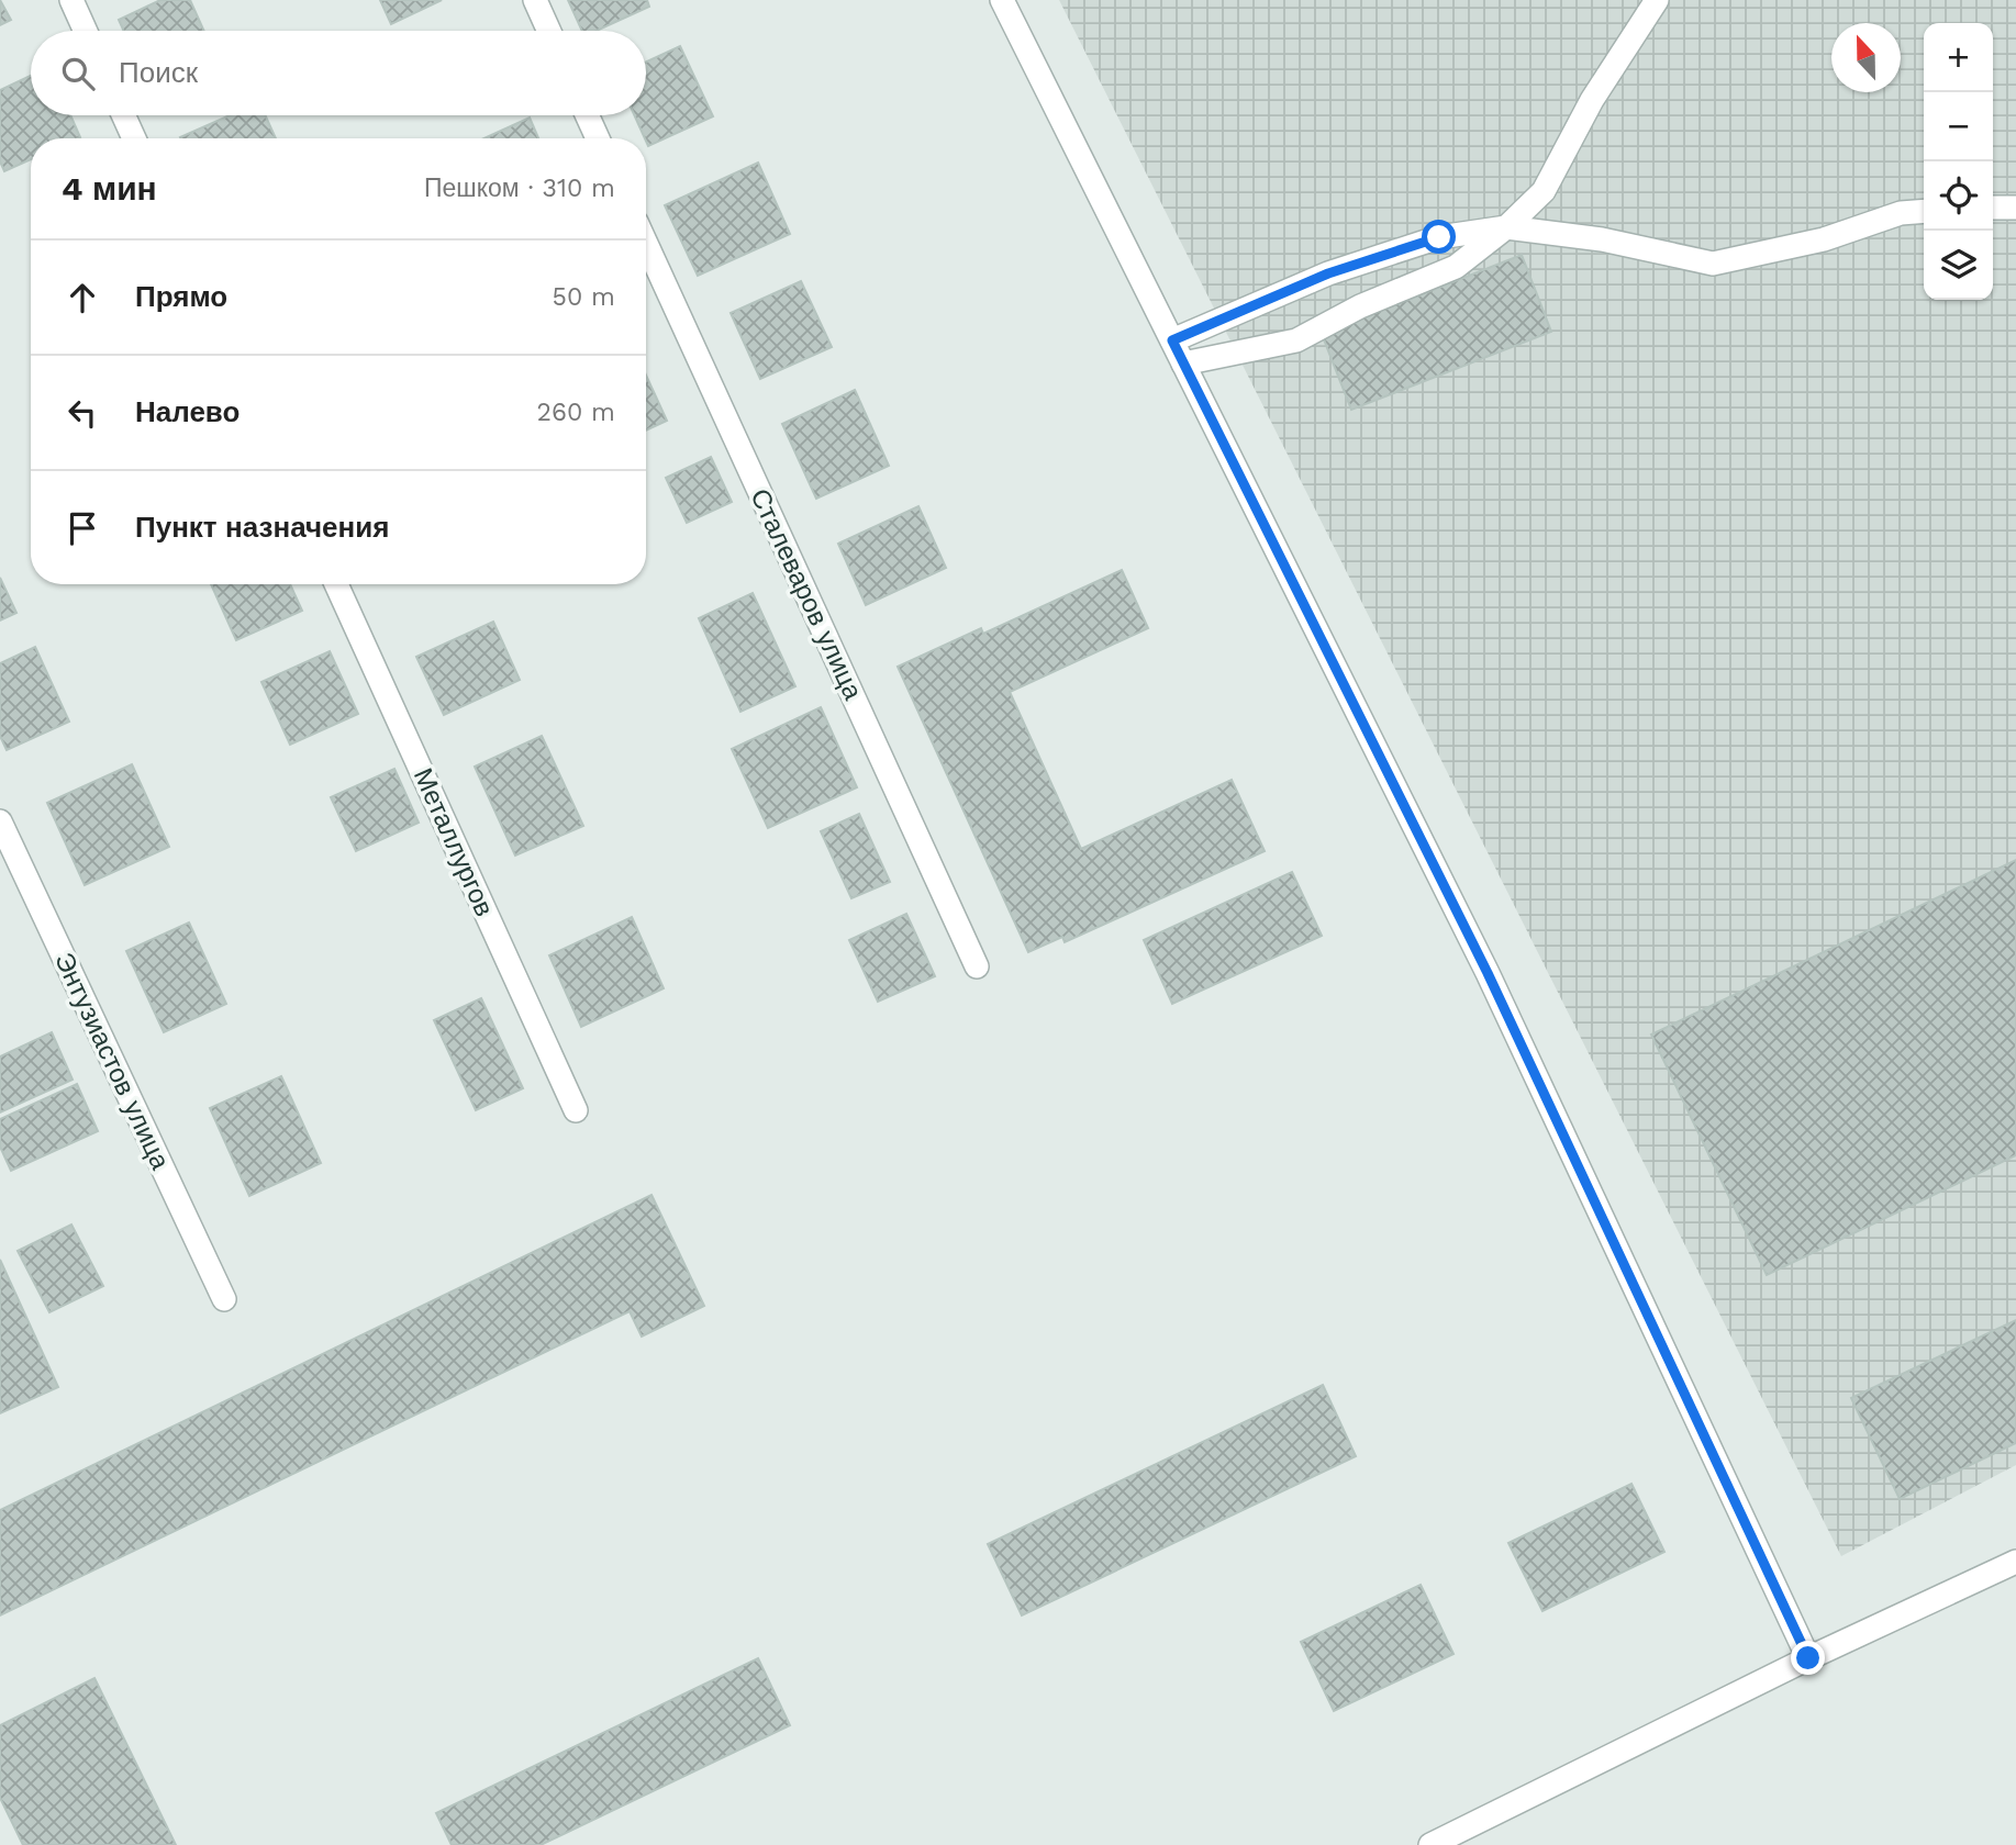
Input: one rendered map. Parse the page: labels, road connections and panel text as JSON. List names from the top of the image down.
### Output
{
  "streets": {
    "street": ["Сталеваров улица", "Металлургов", "Энтузиастов улица"]
  },
  "north": "top",
  "page": {
    "map_buttons": ["+", "−"],
    "search": "Поиск",
    "heading": ["4 мин", "Пешком · 310 m"],
    "list": [
      ["Прямо", "50 m"],
      ["Налево", "260 m"],
      "Пункт назначения"
    ]
  }
}
